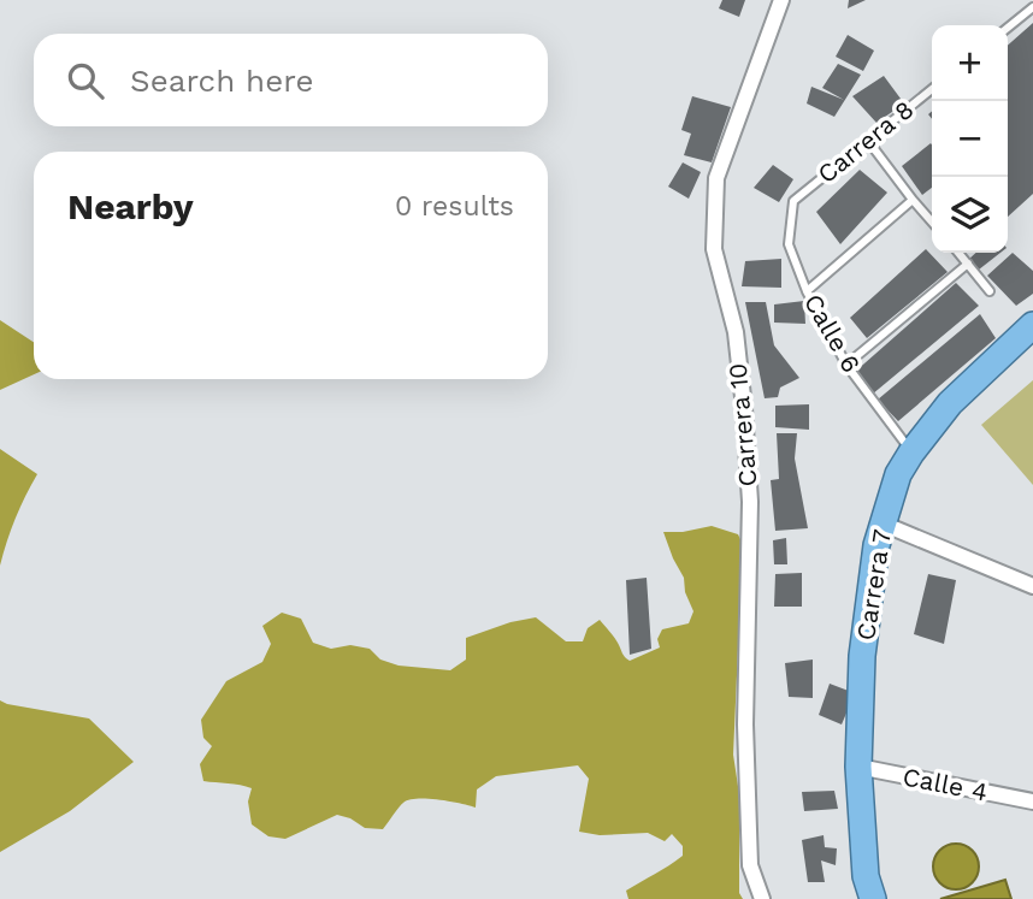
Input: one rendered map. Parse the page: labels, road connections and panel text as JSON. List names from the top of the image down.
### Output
{
  "streets": {
    "highway": ["Carrera 7"],
    "street": ["Carrera 10", "Calle 4"],
    "lane": ["Carrera 8", "Calle 6"]
  },
  "crossings": [
    ["Carrera 8", "Calle 6"],
    ["Calle 6", "Carrera 7"],
    ["Carrera 7", "Calle 4"]
  ],
  "page": {
    "map_buttons": ["+", "−"],
    "search": "Search here",
    "heading": ["Nearby", "0 results"]
  }
}
